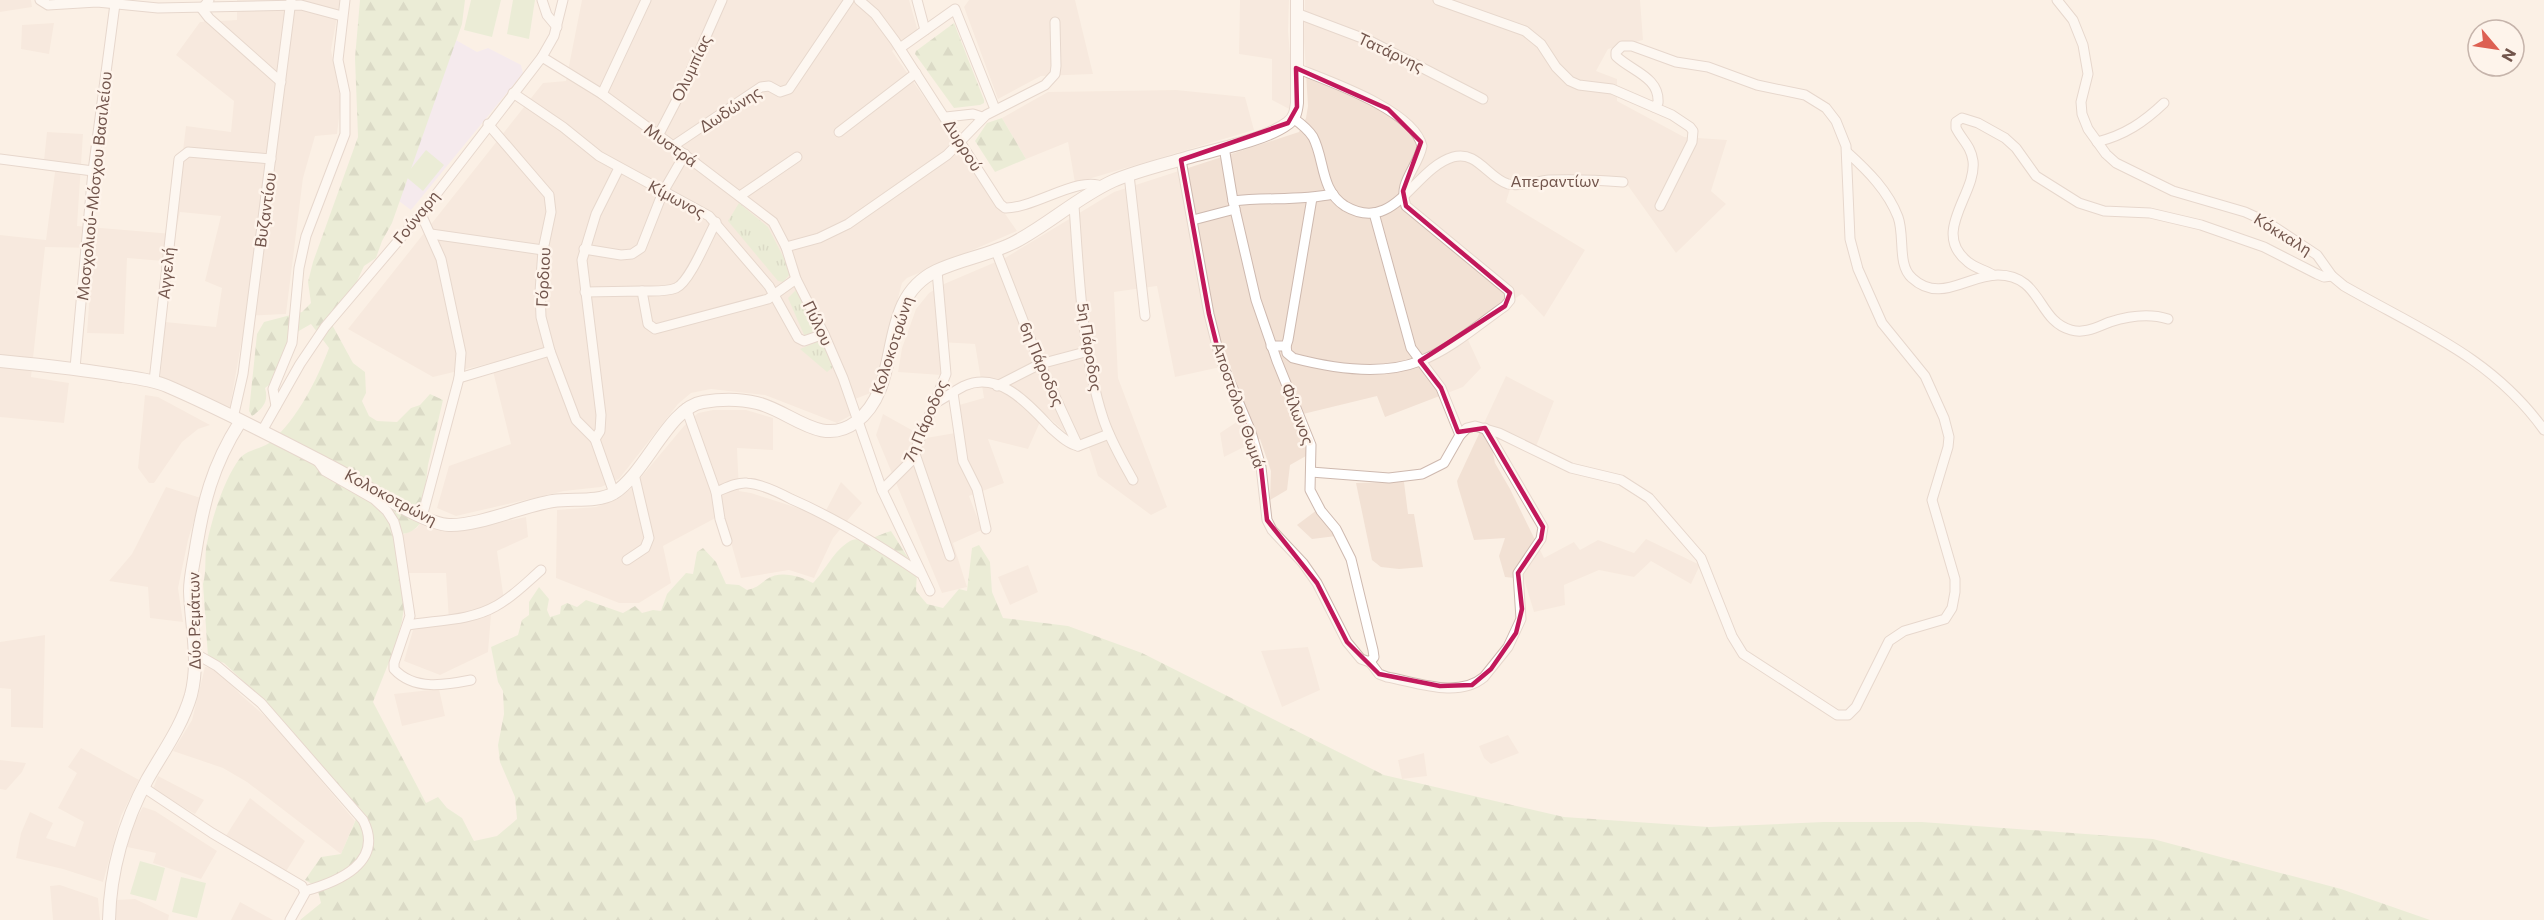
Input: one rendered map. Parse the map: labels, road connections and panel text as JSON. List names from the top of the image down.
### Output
{
  "streets": {
    "street": [
      "Τατάρνης",
      "Ολυμπίας",
      "Δωδώνης",
      "Μυστρά",
      "Δυρρού",
      "Απεραντίων",
      "Mοσχολιού-Μόσχου Βασιλείου",
      "Κίμωνος",
      "Βυζαντίου",
      "Γούναρη",
      "Κόκκαλη",
      "Αγγελή",
      "Γόρδιου",
      "Πύλου",
      "Κολοκοτρώνη",
      "5η Πάροδος",
      "6η Πάροδος",
      "Αποστόλου Θωμά",
      "Φίλωνος",
      "7η Πάροδος",
      "Δύο Ρεμάτων"
    ]
  },
  "crossings": [
    ["Ολυμπίας", "Μυστρά"],
    ["Δωδώνης", "Μυστρά"],
    ["Μυστρά", "Γούναρη"],
    ["Μυστρά", "Πύλου"],
    ["Δυρρού", "Κολοκοτρώνη"],
    ["Mοσχολιού-Μόσχου Βασιλείου", "Κολοκοτρώνη"],
    ["Κίμωνος", "Γούναρη"],
    ["Κίμωνος", "Πύλου"],
    ["Βυζαντίου", "Αγγελή"],
    ["Βυζαντίου", "Κολοκοτρώνη"],
    ["Βυζαντίου", "Δύο Ρεμάτων"],
    ["Γούναρη", "Γόρδιου"],
    ["Γούναρη", "Κολοκοτρώνη"],
    ["Αγγελή", "Κολοκοτρώνη"],
    ["Γόρδιου", "Κολοκοτρώνη"],
    ["Πύλου", "Κολοκοτρώνη"],
    ["Πύλου", "7η Πάροδος"],
    ["Κολοκοτρώνη", "5η Πάροδος"],
    ["Κολοκοτρώνη", "6η Πάροδος"],
    ["Κολοκοτρώνη", "Αποστόλου Θωμά"],
    ["Κολοκοτρώνη", "Φίλωνος"],
    ["Κολοκοτρώνη", "7η Πάροδος"],
    ["Κολοκοτρώνη", "Δύο Ρεμάτων"],
    ["Αποστόλου Θωμά", "Φίλωνος"]
  ],
  "north": "bottom right"
}
